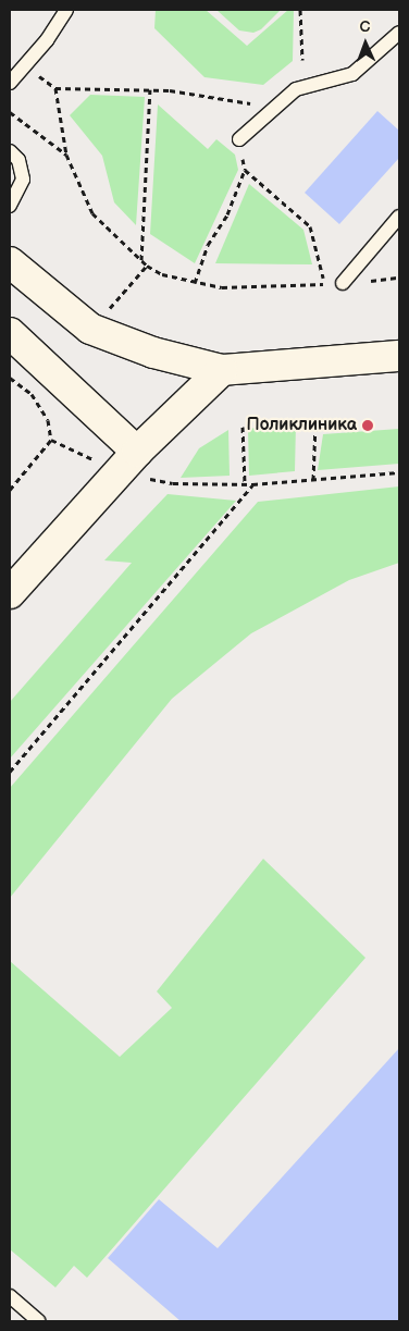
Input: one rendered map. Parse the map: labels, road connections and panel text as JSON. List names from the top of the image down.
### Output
{
  "places": ["Поликлиника"],
  "north": "top"
}
